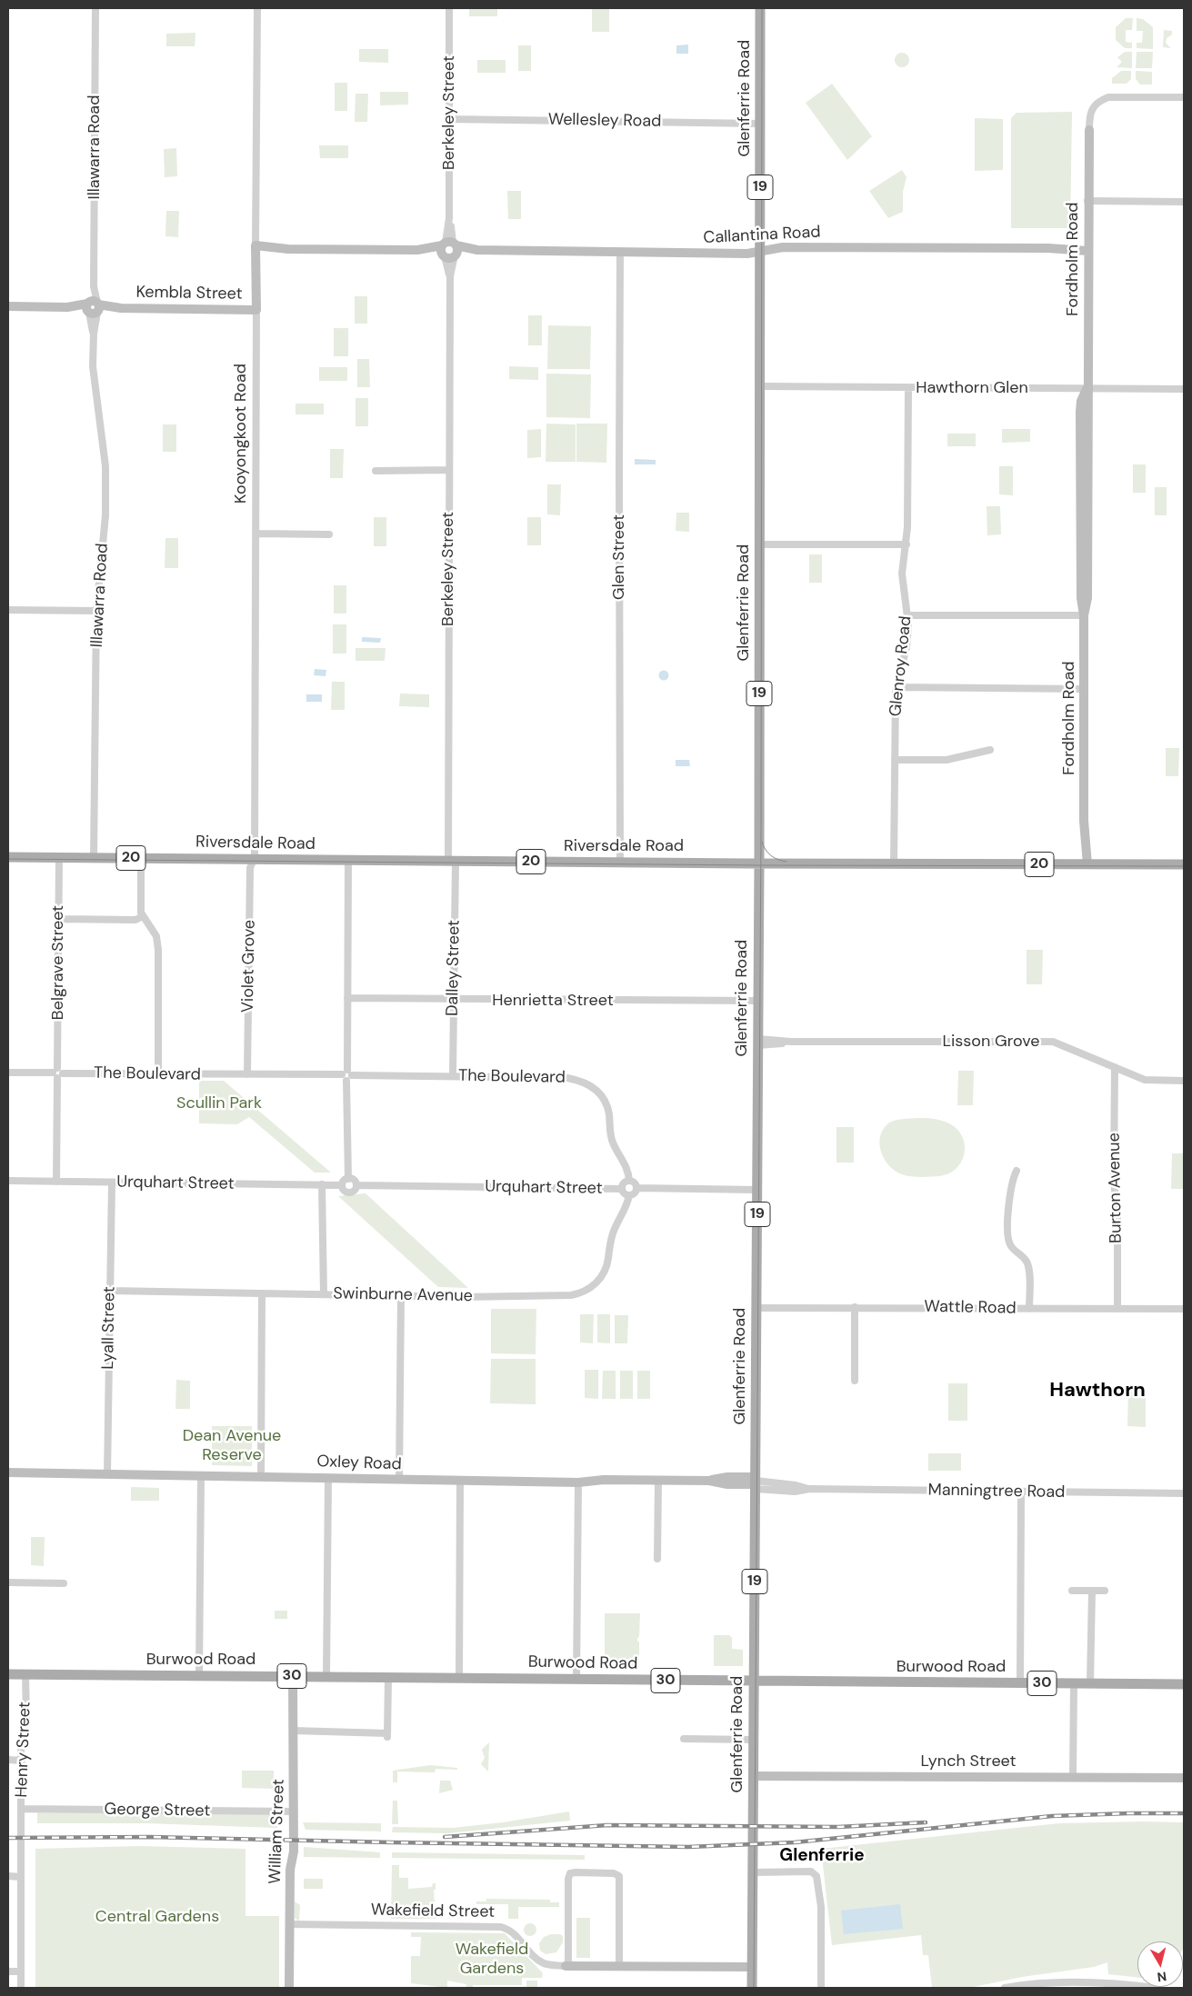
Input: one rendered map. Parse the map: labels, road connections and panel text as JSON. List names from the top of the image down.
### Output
{
  "streets": {
    "main road": [
      "Glenferrie Road",
      "19",
      "Riversdale Road",
      "20",
      "Burwood Road",
      "30"
    ],
    "street": [
      "Berkeley Street",
      "Wellesley Road",
      "Illawarra Road",
      "Callantina Road",
      "Fordholm Road",
      "Kembla Street",
      "Hawthorn Glen",
      "Kooyongkoot Road",
      "Glen Street",
      "Glenroy Road",
      "Belgrave Street",
      "Violet Grove",
      "Dalley Street",
      "Henrietta Street",
      "Lisson Grove",
      "The Boulevard",
      "Urquhart Street",
      "Burton Avenue",
      "Swinburne Avenue",
      "Wattle Road",
      "Lyall Street",
      "Oxley Road",
      "Manningtree Road",
      "Henry Street",
      "Lynch Street",
      "George Street",
      "William Street",
      "Wakefield Street"
    ]
  },
  "crossings": [
    ["Glenferrie Road", "Wellesley Road"],
    ["Glenferrie Road", "Callantina Road"],
    ["Glenferrie Road", "Hawthorn Glen"],
    ["Glenferrie Road", "Riversdale Road"],
    ["Glenferrie Road", "Henrietta Street"],
    ["Glenferrie Road", "Lisson Grove"],
    ["Glenferrie Road", "Wattle Road"],
    ["Glenferrie Road", "Oxley Road"],
    ["Glenferrie Road", "Manningtree Road"],
    ["Glenferrie Road", "Burwood Road"],
    ["Glenferrie Road", "Lynch Street"],
    ["Glenferrie Road", "Wakefield Street"],
    ["Berkeley Street", "Wellesley Road"],
    ["Berkeley Street", "Callantina Road"],
    ["Berkeley Street", "Riversdale Road"],
    ["Berkeley Street", "Dalley Street"],
    ["Illawarra Road", "Kembla Street"],
    ["Illawarra Road", "Riversdale Road"],
    ["Callantina Road", "Fordholm Road"],
    ["Callantina Road", "Kooyongkoot Road"],
    ["Callantina Road", "Glen Street"],
    ["Fordholm Road", "Hawthorn Glen"],
    ["Fordholm Road", "Riversdale Road"],
    ["Kembla Street", "Kooyongkoot Road"],
    ["Hawthorn Glen", "Glenroy Road"],
    ["Kooyongkoot Road", "Riversdale Road"],
    ["Kooyongkoot Road", "Violet Grove"],
    ["Glen Street", "Riversdale Road"],
    ["Glenroy Road", "Riversdale Road"],
    ["Riversdale Road", "Belgrave Street"],
    ["Riversdale Road", "Violet Grove"],
    ["Riversdale Road", "Dalley Street"],
    ["Belgrave Street", "The Boulevard"],
    ["Belgrave Street", "Urquhart Street"],
    ["Violet Grove", "The Boulevard"],
    ["Dalley Street", "Henrietta Street"],
    ["Dalley Street", "The Boulevard"],
    ["Lisson Grove", "Burton Avenue"],
    ["The Boulevard", "Urquhart Street"],
    ["The Boulevard", "Swinburne Avenue"],
    ["Urquhart Street", "Swinburne Avenue"],
    ["Urquhart Street", "Lyall Street"],
    ["Burton Avenue", "Wattle Road"],
    ["Swinburne Avenue", "Lyall Street"],
    ["Lyall Street", "Oxley Road"],
    ["Oxley Road", "Manningtree Road"],
    ["Burwood Road", "Henry Street"],
    ["Burwood Road", "William Street"],
    ["Henry Street", "George Street"],
    ["George Street", "William Street"],
    ["William Street", "Wakefield Street"]
  ],
  "districts": ["Hawthorn", "Glenferrie"],
  "parks": [
    "Scullin Park",
    "Dean Avenue Reserve",
    "Central Gardens",
    "Wakefield Gardens"
  ],
  "north": "bottom"
}
